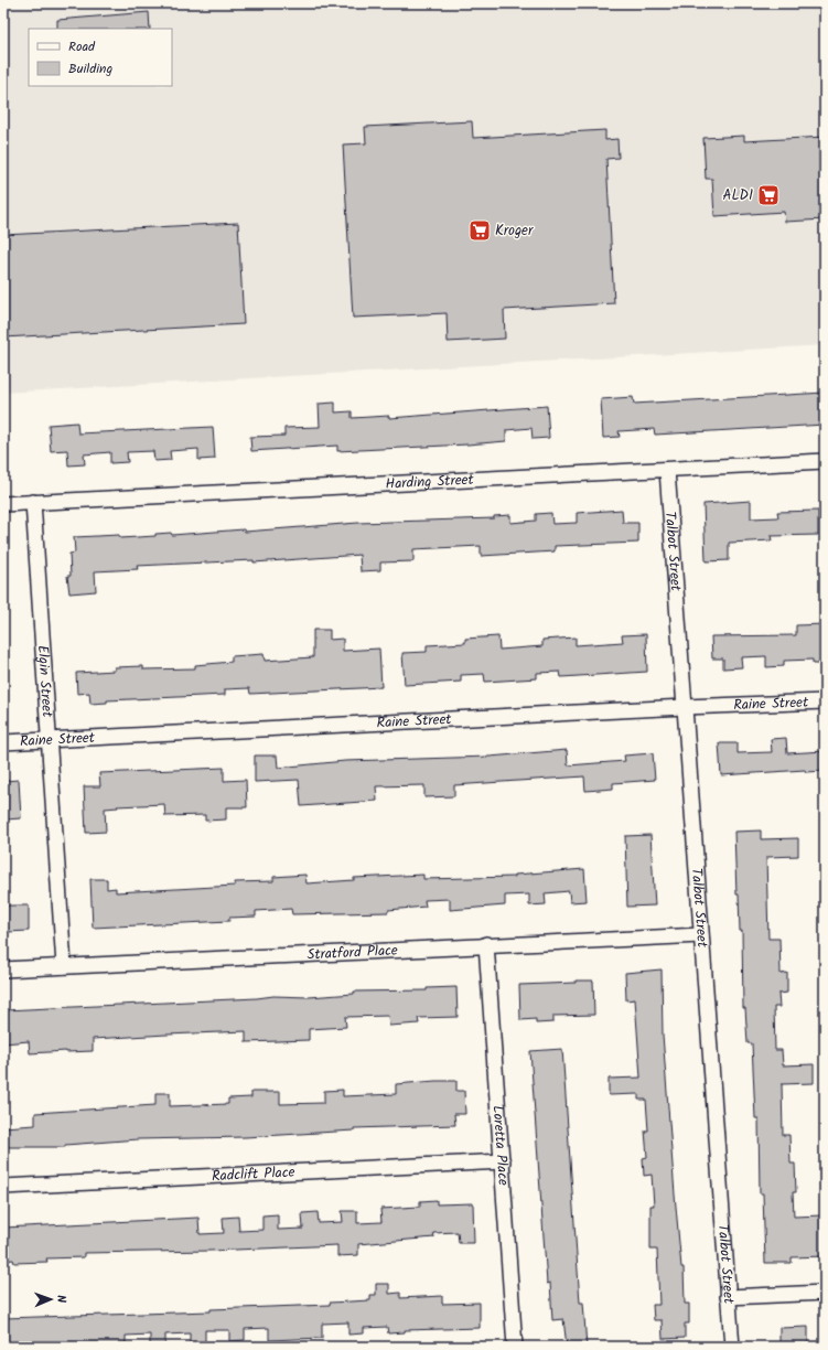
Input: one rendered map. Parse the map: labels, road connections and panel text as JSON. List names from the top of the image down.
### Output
{
  "streets": {
    "street": [
      "Harding Street",
      "Talbot Street",
      "Elgin Street",
      "Raine Street",
      "Stratford Place",
      "Loretta Place",
      "Radclift Place"
    ]
  },
  "crossings": [
    ["Harding Street", "Talbot Street"],
    ["Harding Street", "Elgin Street"],
    ["Talbot Street", "Raine Street"],
    ["Talbot Street", "Stratford Place"],
    ["Elgin Street", "Raine Street"],
    ["Elgin Street", "Stratford Place"],
    ["Stratford Place", "Loretta Place"],
    ["Loretta Place", "Radclift Place"]
  ],
  "places": {
    "supermarket": ["ALDI", "Kroger"]
  },
  "legend": ["Road", "Building"],
  "north": "right"
}
